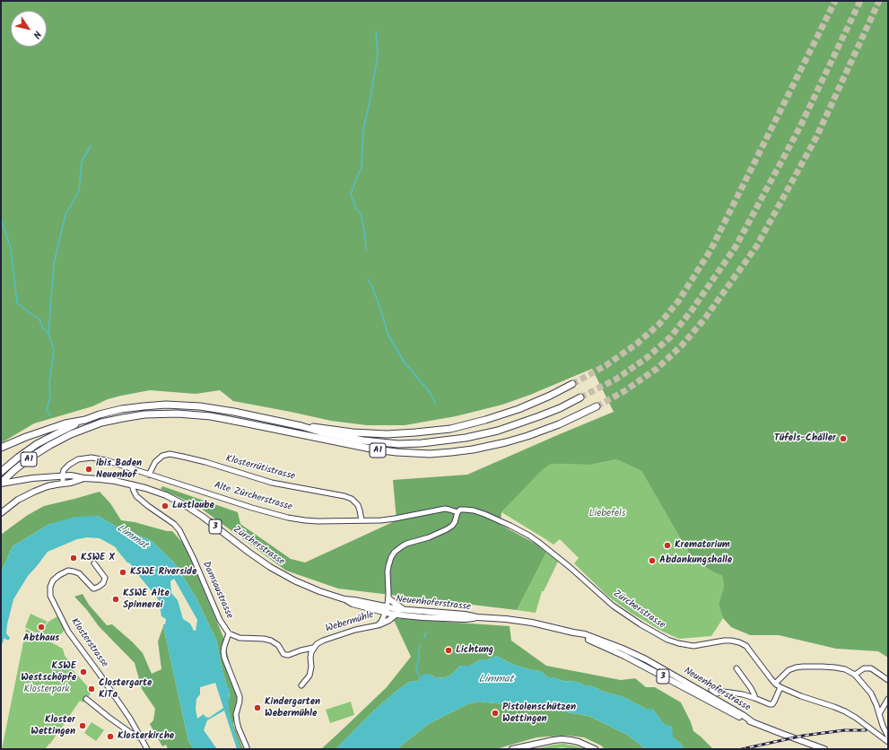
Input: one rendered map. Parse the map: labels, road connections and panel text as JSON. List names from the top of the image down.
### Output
{
  "streets": {
    "highway": ["A1"],
    "main road": ["3", "Zürcherstrasse", "Neuenhoferstrasse"],
    "street": [
      "Klosterrütistrasse",
      "Alte Zürcherstrasse",
      "Damsaustrasse",
      "Webermühle",
      "Klosterstrasse"
    ]
  },
  "crossings": [
    ["A1", "3"],
    ["Klosterrütistrasse", "Alte Zürcherstrasse"],
    ["Alte Zürcherstrasse", "3"],
    ["Alte Zürcherstrasse", "Zürcherstrasse"],
    ["Alte Zürcherstrasse", "Webermühle"],
    ["3", "Zürcherstrasse"],
    ["Zürcherstrasse", "Damsaustrasse"],
    ["Zürcherstrasse", "Neuenhoferstrasse"],
    ["Zürcherstrasse", "Webermühle"],
    ["Damsaustrasse", "Webermühle"],
    ["Neuenhoferstrasse", "Webermühle"]
  ],
  "water": ["Limmat"],
  "parks": ["Liebefels", "Klosterpark"],
  "places": [
    "Tüfels-Chäller",
    "ibis Baden Neuenhof",
    "Lustlaube",
    "Krematorium",
    "KSWE X",
    "Abdankungshalle",
    "KSWE Riverside",
    "KSWE Alte Spinnerei",
    "Abthaus",
    "Lichtung",
    "KSWE Westschöpfe",
    "Clostergarte KiTa",
    "Kindergarten Webermühle",
    "Pistolenschützen Wettingen",
    "Kloster Wettingen",
    "Klosterkirche"
  ],
  "north": "bottom right"
}
